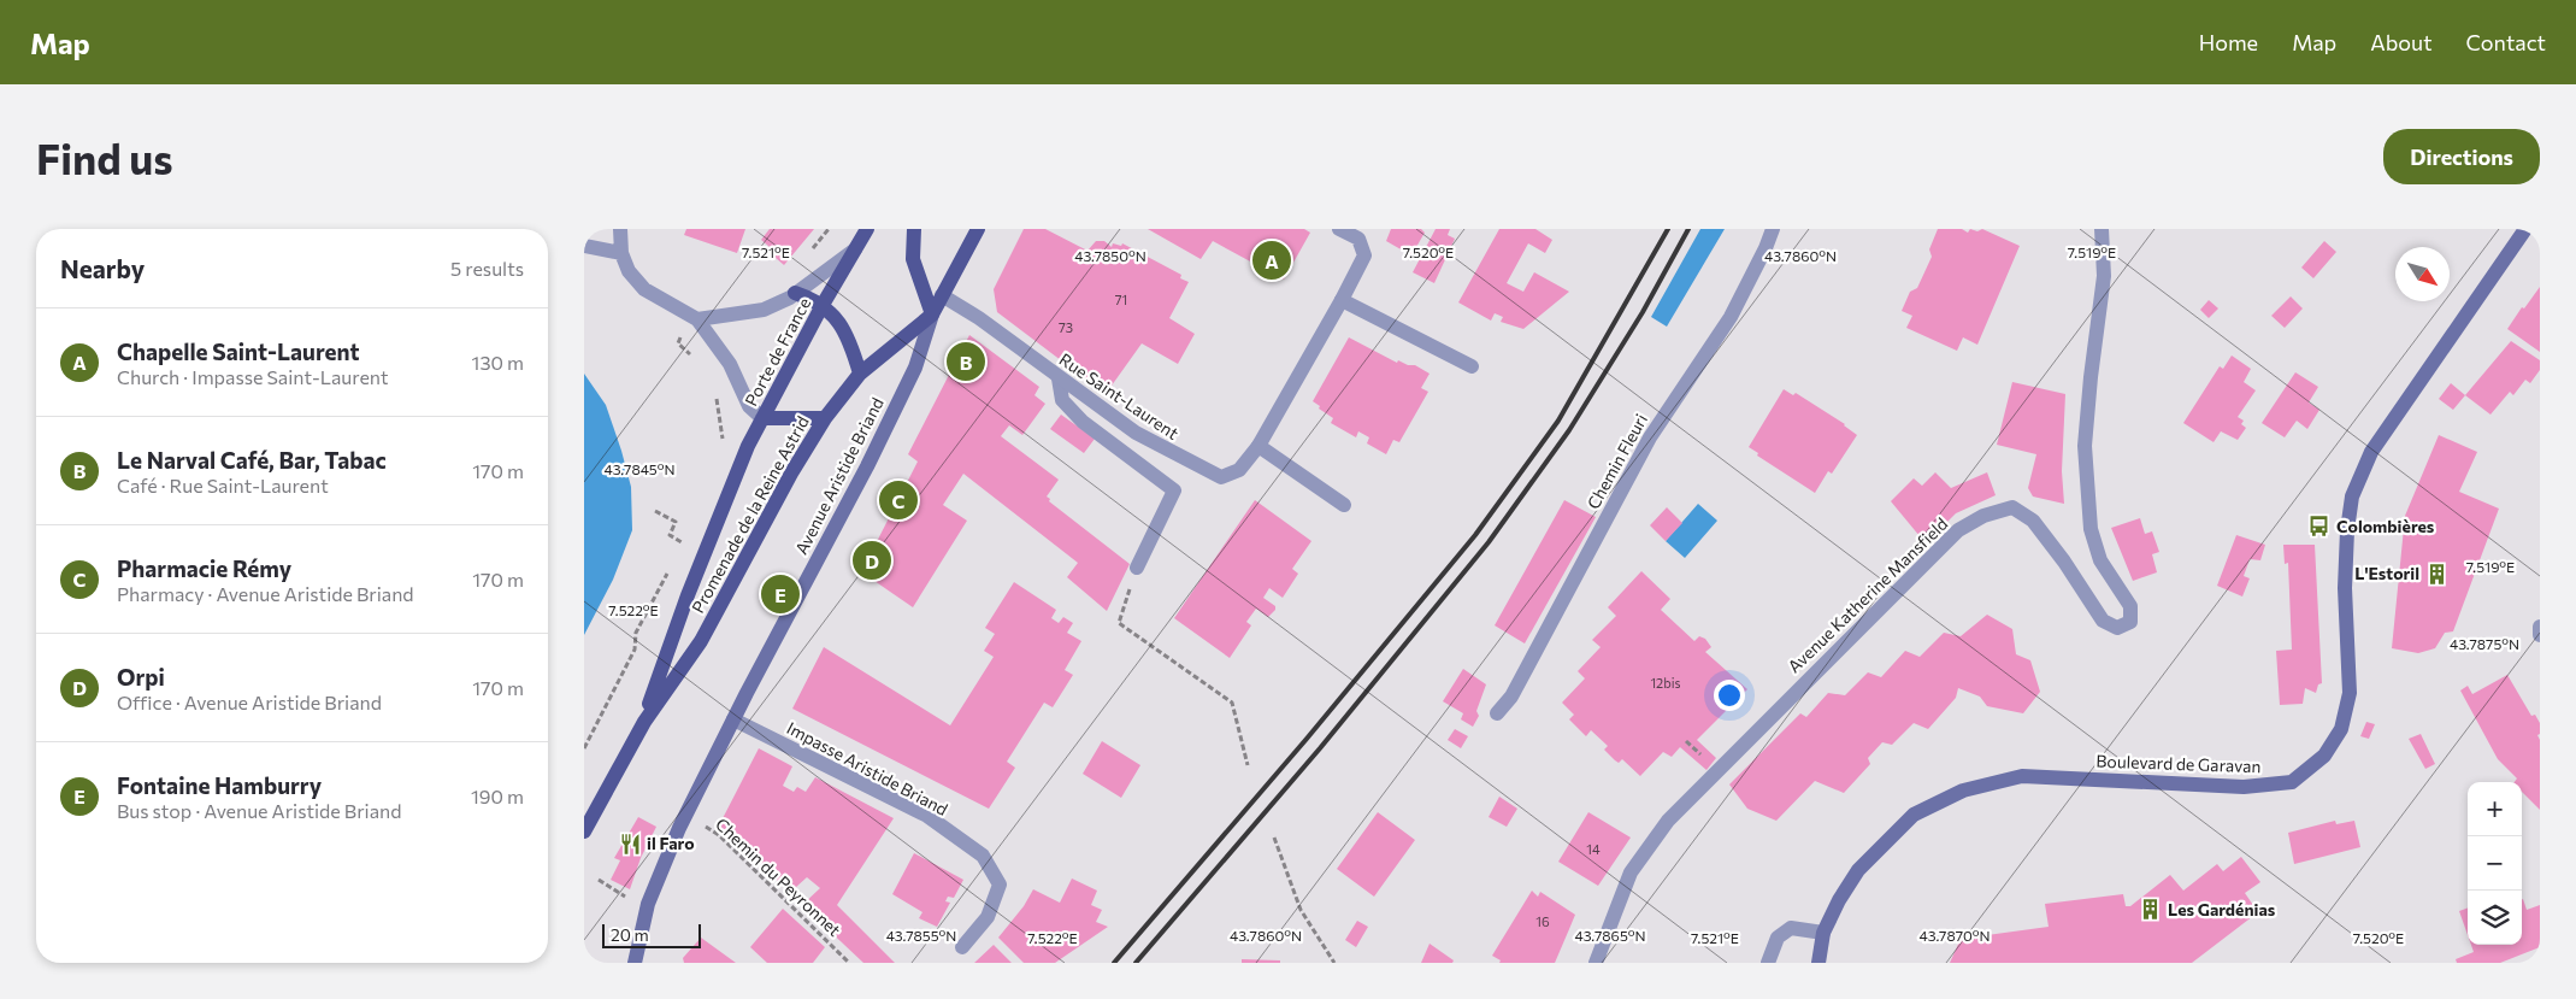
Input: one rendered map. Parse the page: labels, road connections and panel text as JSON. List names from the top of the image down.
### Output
{
  "streets": {
    "main road": ["Porte de France", "Promenade de la Reine Astrid"],
    "street": [
      "Rue Saint-Laurent",
      "Chemin Fleuri",
      "Avenue Aristide Briand",
      "Avenue Katherine Mansfield",
      "Boulevard de Garavan",
      "Impasse Aristide Briand"
    ],
    "path": ["Chemin du Peyronnet"]
  },
  "crossings": [
    ["Porte de France", "Promenade de la Reine Astrid"],
    ["Avenue Aristide Briand", "Promenade de la Reine Astrid"],
    ["Avenue Aristide Briand", "Impasse Aristide Briand"],
    ["Avenue Aristide Briand", "Chemin du Peyronnet"]
  ],
  "places": {
    "bus stop": ["Colombières"],
    "building": ["L'Estoril", "Les Gardénias"],
    "restaurant": ["il Faro"]
  },
  "house_numbers": [
    "71",
    "73",
    "12bis",
    "14",
    "16"
  ],
  "scale_bar": "20 m",
  "north": "bottom right",
  "page": {
    "header": "Map",
    "nav": [
      "Home",
      "Map",
      "About",
      "Contact"
    ],
    "buttons": "Directions",
    "title": "Find us",
    "heading": ["Nearby", "5 results"],
    "pins": [
      "A",
      "B",
      "C",
      "D",
      "E"
    ],
    "list": [
      {
        "mark": "A",
        "name": "Chapelle Saint-Laurent",
        "note": "Church · Impasse Saint-Laurent",
        "value": "130 m"
      },
      {
        "mark": "B",
        "name": "Le Narval Café, Bar, Tabac",
        "note": "Café · Rue Saint-Laurent",
        "value": "170 m"
      },
      {
        "mark": "C",
        "name": "Pharmacie Rémy",
        "note": "Pharmacy · Avenue Aristide Briand",
        "value": "170 m"
      },
      {
        "mark": "D",
        "name": "Orpi",
        "note": "Office · Avenue Aristide Briand",
        "value": "170 m"
      },
      {
        "mark": "E",
        "name": "Fontaine Hamburry",
        "note": "Bus stop · Avenue Aristide Briand",
        "value": "190 m"
      }
    ],
    "map_buttons": ["+", "−"],
    "scale": "20 m"
  },
  "coordinates": [
    "7.521°E",
    "7.520°E",
    "7.519°E",
    "43.7850°N",
    "43.7860°N",
    "43.7845°N",
    "7.522°E",
    "43.7875°N",
    "43.7855°N",
    "43.7865°N",
    "43.7870°N"
  ]
}
